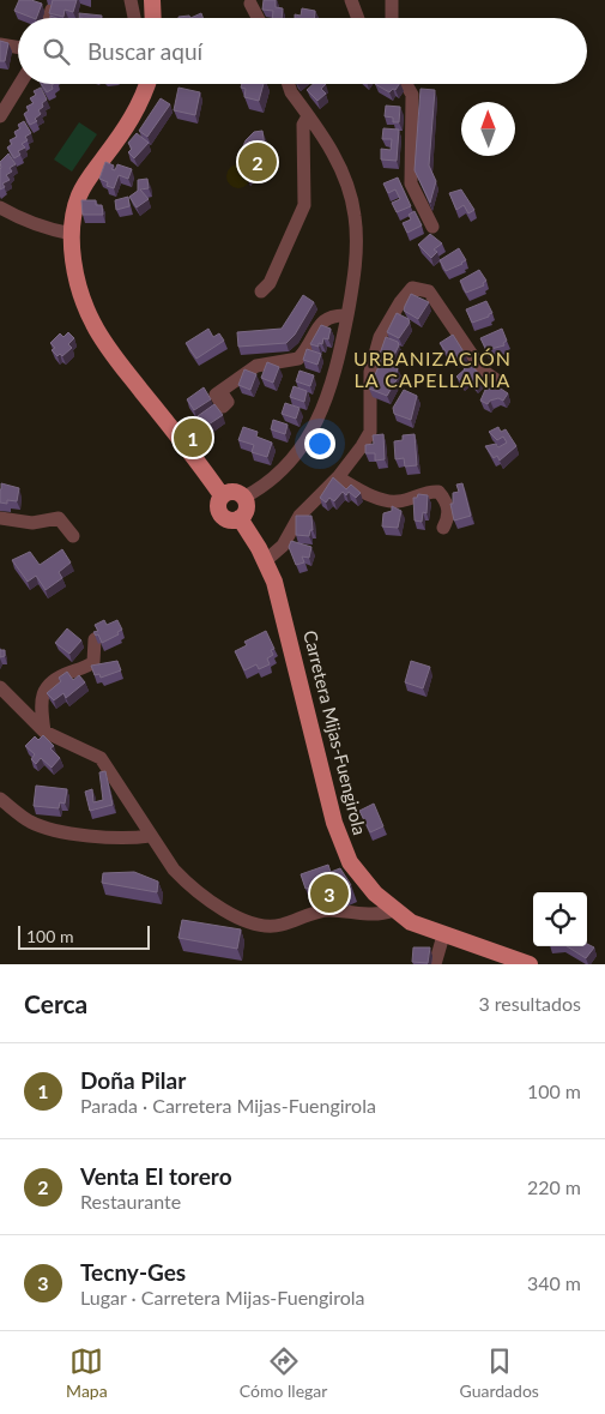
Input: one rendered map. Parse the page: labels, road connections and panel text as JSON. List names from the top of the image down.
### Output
{
  "streets": {
    "main road": ["Carretera Mijas-Fuengirola"]
  },
  "districts": ["URBANIZACIÓN LA CAPELLANIA"],
  "scale_bar": "100 m",
  "north": "top",
  "page": {
    "search": "Buscar aquí",
    "pins": ["2", "1", "3"],
    "scale": "100 m",
    "heading": ["Cerca", "3 resultados"],
    "list": [
      {
        "mark": "1",
        "name": "Doña Pilar",
        "note": "Parada · Carretera Mijas-Fuengirola",
        "value": "100 m"
      },
      {
        "mark": "2",
        "name": "Venta El torero",
        "note": "Restaurante",
        "value": "220 m"
      },
      {
        "mark": "3",
        "name": "Tecny-Ges",
        "note": "Lugar · Carretera Mijas-Fuengirola",
        "value": "340 m"
      }
    ],
    "nav": ["Mapa", "Cómo llegar", "Guardados"]
  }
}
